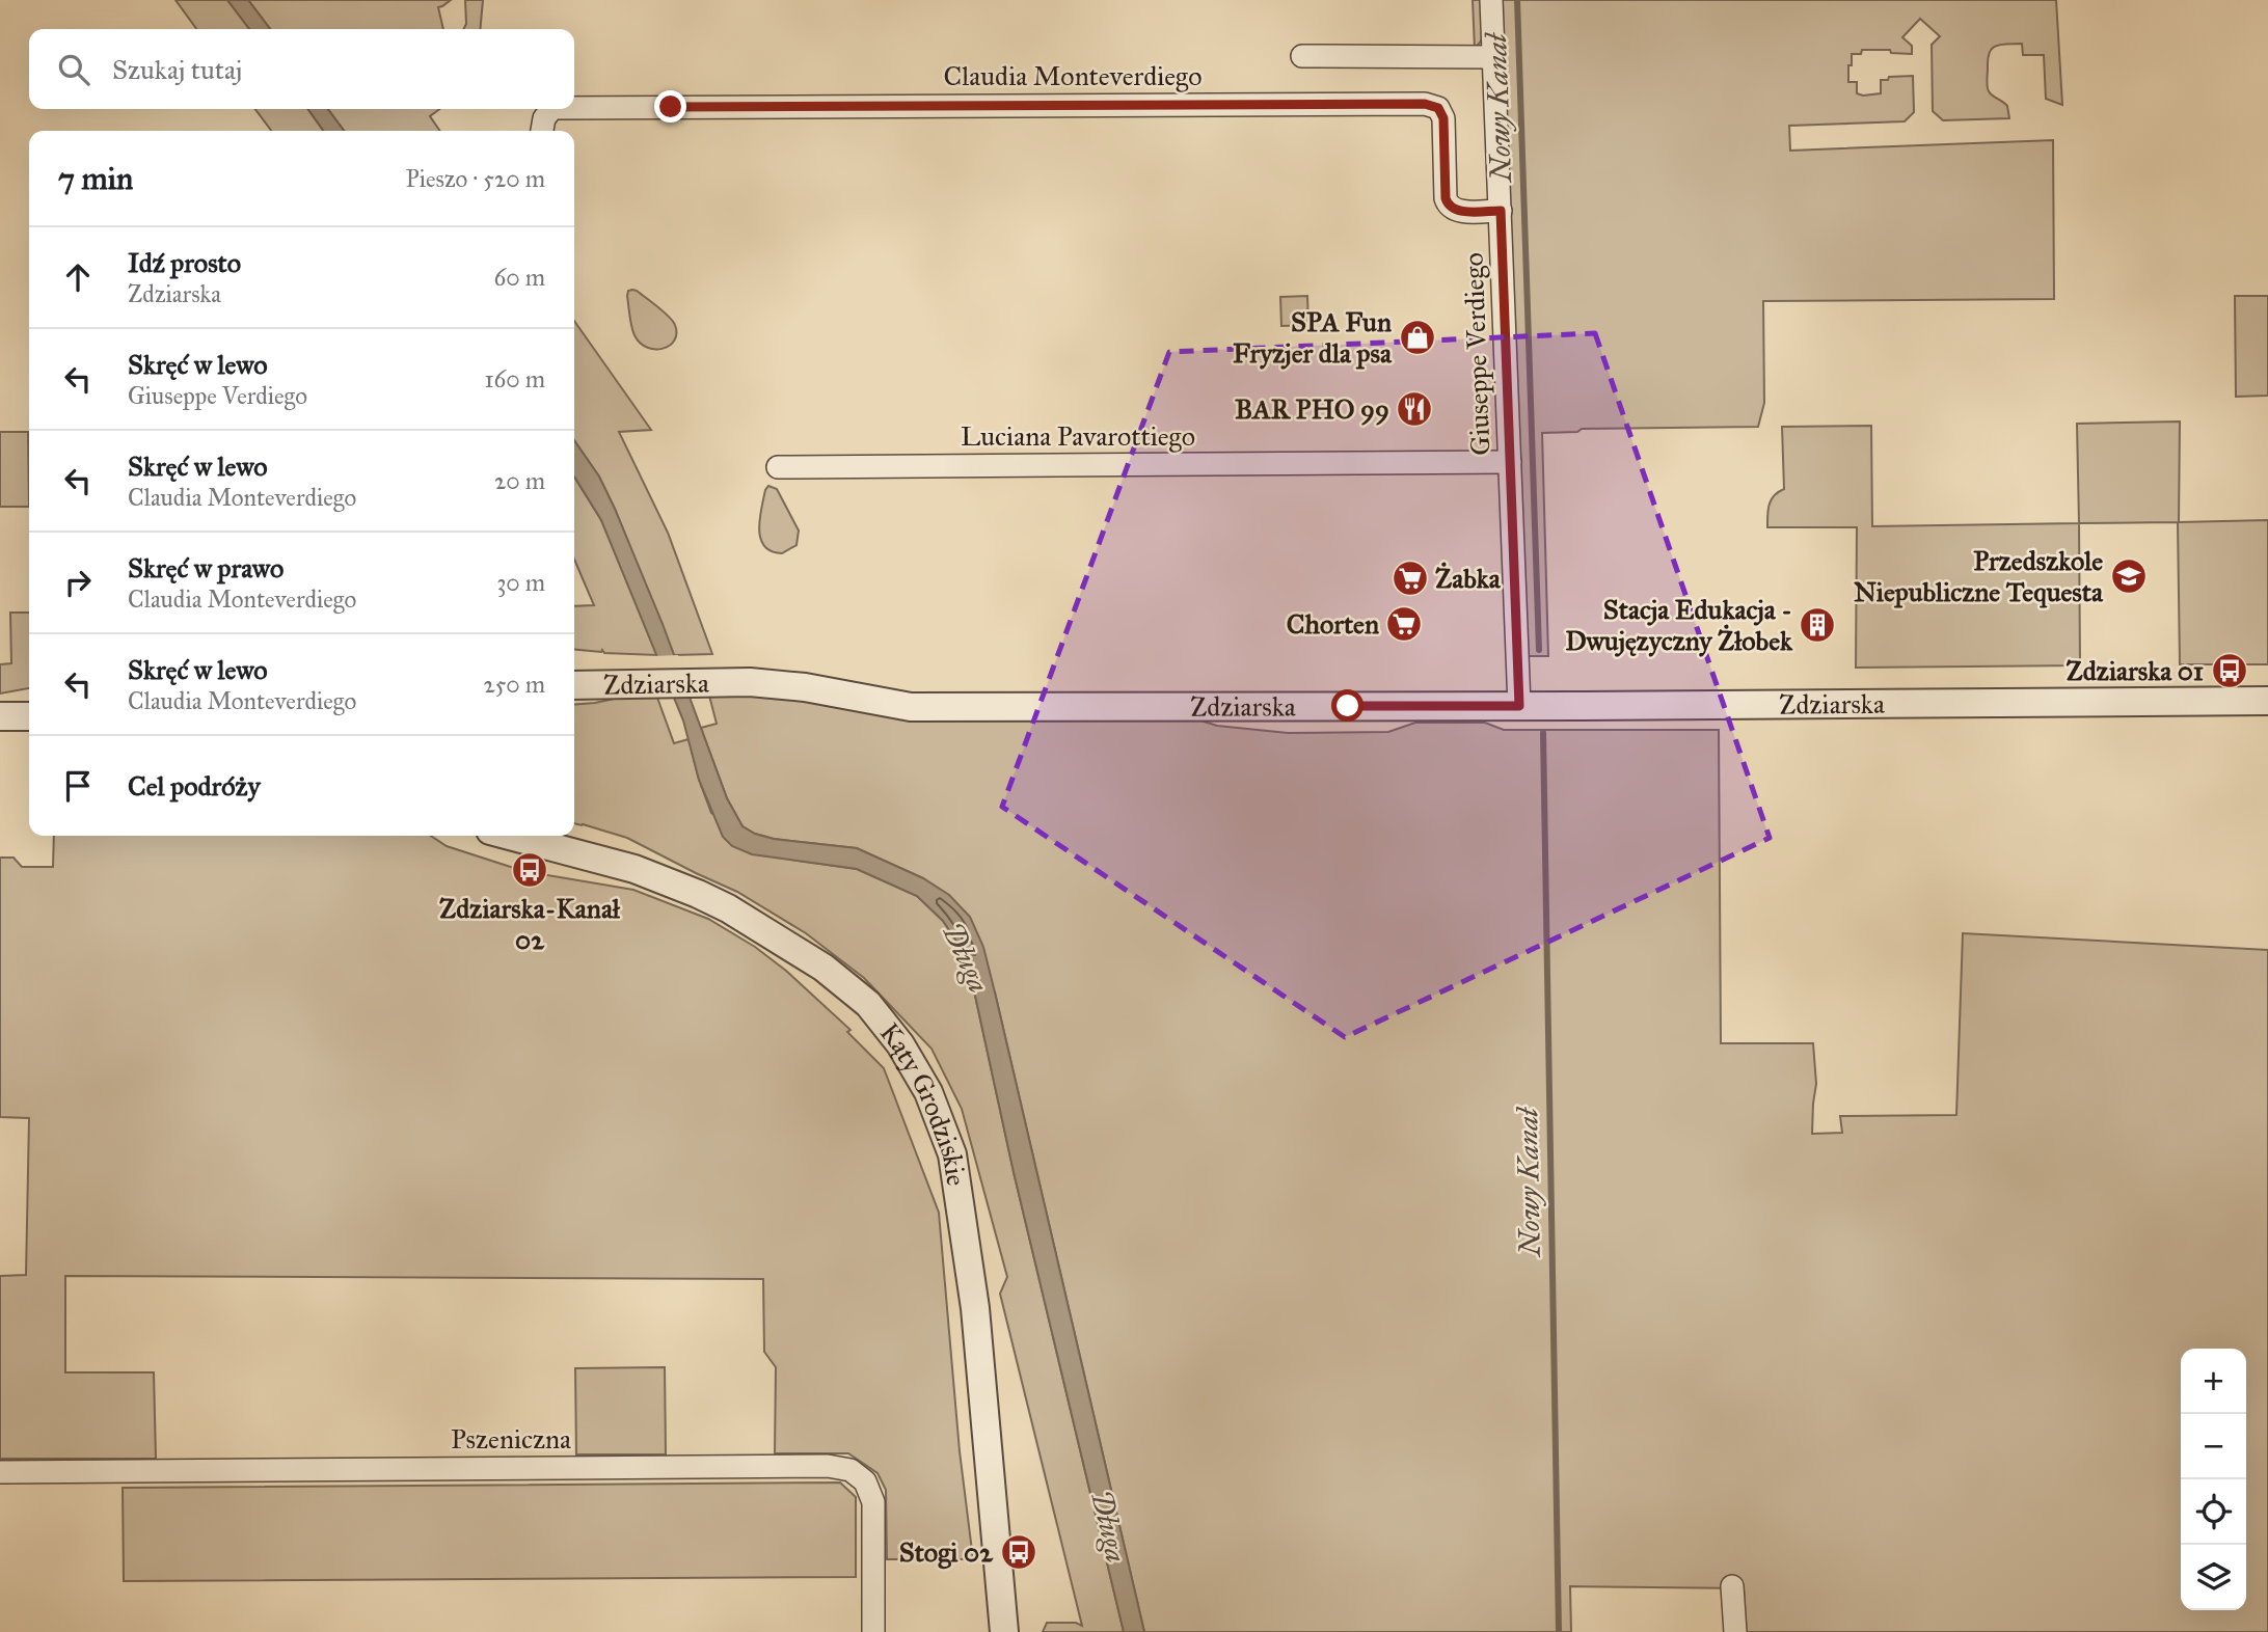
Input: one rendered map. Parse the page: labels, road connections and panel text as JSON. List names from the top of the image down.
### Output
{
  "streets": {
    "street": [
      "Claudia Monteverdiego",
      "Giuseppe Verdiego",
      "Luciana Pavarottiego",
      "Zdziarska",
      "Kąty Grodziskie",
      "Pszeniczna"
    ]
  },
  "crossings": [
    ["Claudia Monteverdiego", "Giuseppe Verdiego"],
    ["Giuseppe Verdiego", "Luciana Pavarottiego"],
    ["Giuseppe Verdiego", "Zdziarska"]
  ],
  "water": ["Nowy Kanał", "Długa"],
  "places": {
    "shop": ["SPA Fun Fryzjer dla psa"],
    "restaurant": ["BAR PHO 99"],
    "school or university": ["Przedszkole Niepubliczne Tequesta"],
    "supermarket": ["Żabka", "Chorten"],
    "building": ["Stacja Edukacja - Dwujęzyczny Żłobek"],
    "bus stop": ["Zdziarska 01", "Zdziarska-Kanał 02", "Stogi 02"]
  },
  "page": {
    "search": "Szukaj tutaj",
    "heading": ["7 min", "Pieszo · 520 m"],
    "list": [
      ["Idź prosto", "Zdziarska", "60 m"],
      ["Skręć w lewo", "Giuseppe Verdiego", "160 m"],
      ["Skręć w lewo", "Claudia Monteverdiego", "20 m"],
      ["Skręć w prawo", "Claudia Monteverdiego", "30 m"],
      ["Skręć w lewo", "Claudia Monteverdiego", "250 m"],
      "Cel podróży"
    ],
    "map_buttons": ["+", "−"]
  }
}
